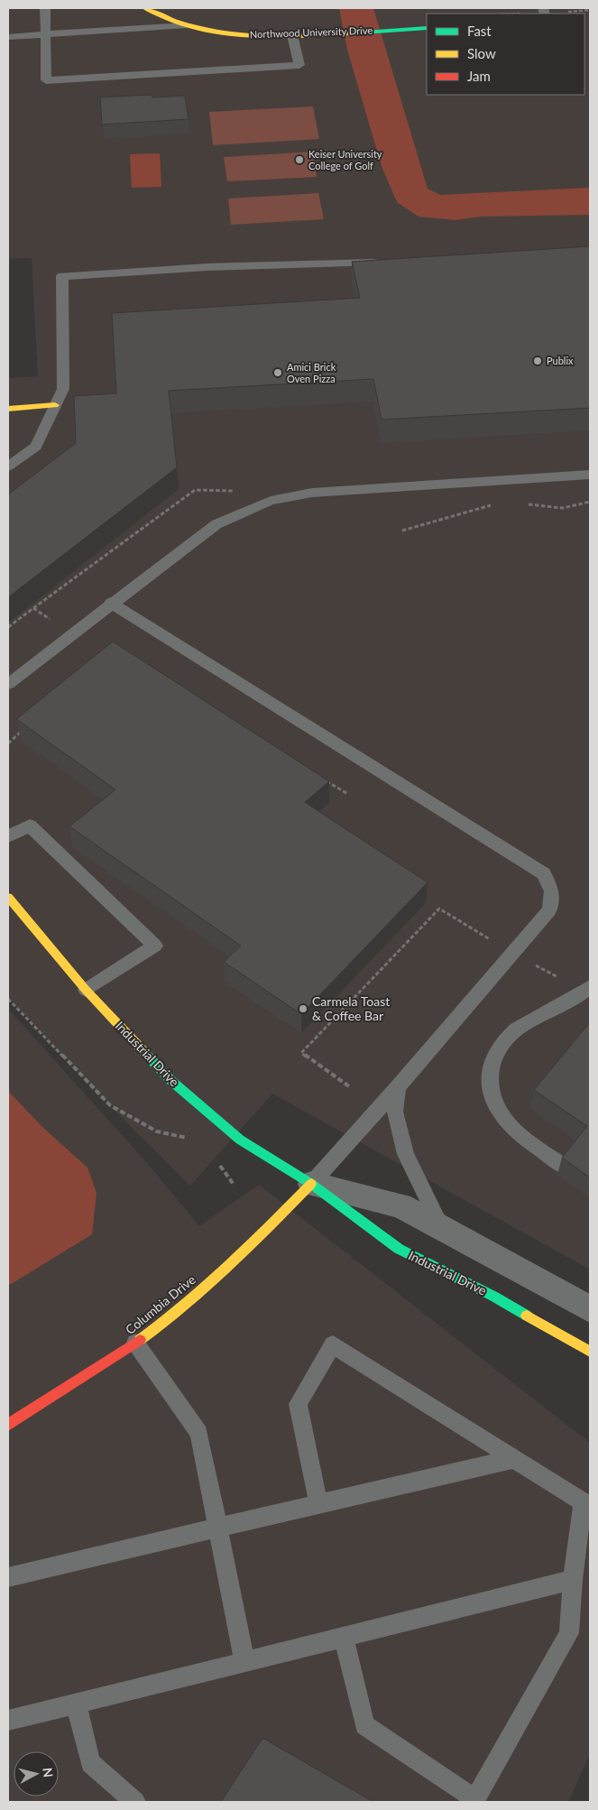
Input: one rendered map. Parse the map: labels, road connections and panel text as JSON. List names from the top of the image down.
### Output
{
  "streets": {
    "street": ["Northwood University Drive", "Industrial Drive", "Columbia Drive"]
  },
  "crossings": [
    ["Industrial Drive", "Columbia Drive"]
  ],
  "places": [
    "Keiser University College of Golf",
    "Publix",
    "Amici Brick Oven Pizza",
    "Carmela Toast & Coffee Bar"
  ],
  "legend": ["Fast", "Slow", "Jam"],
  "north": "right"
}
